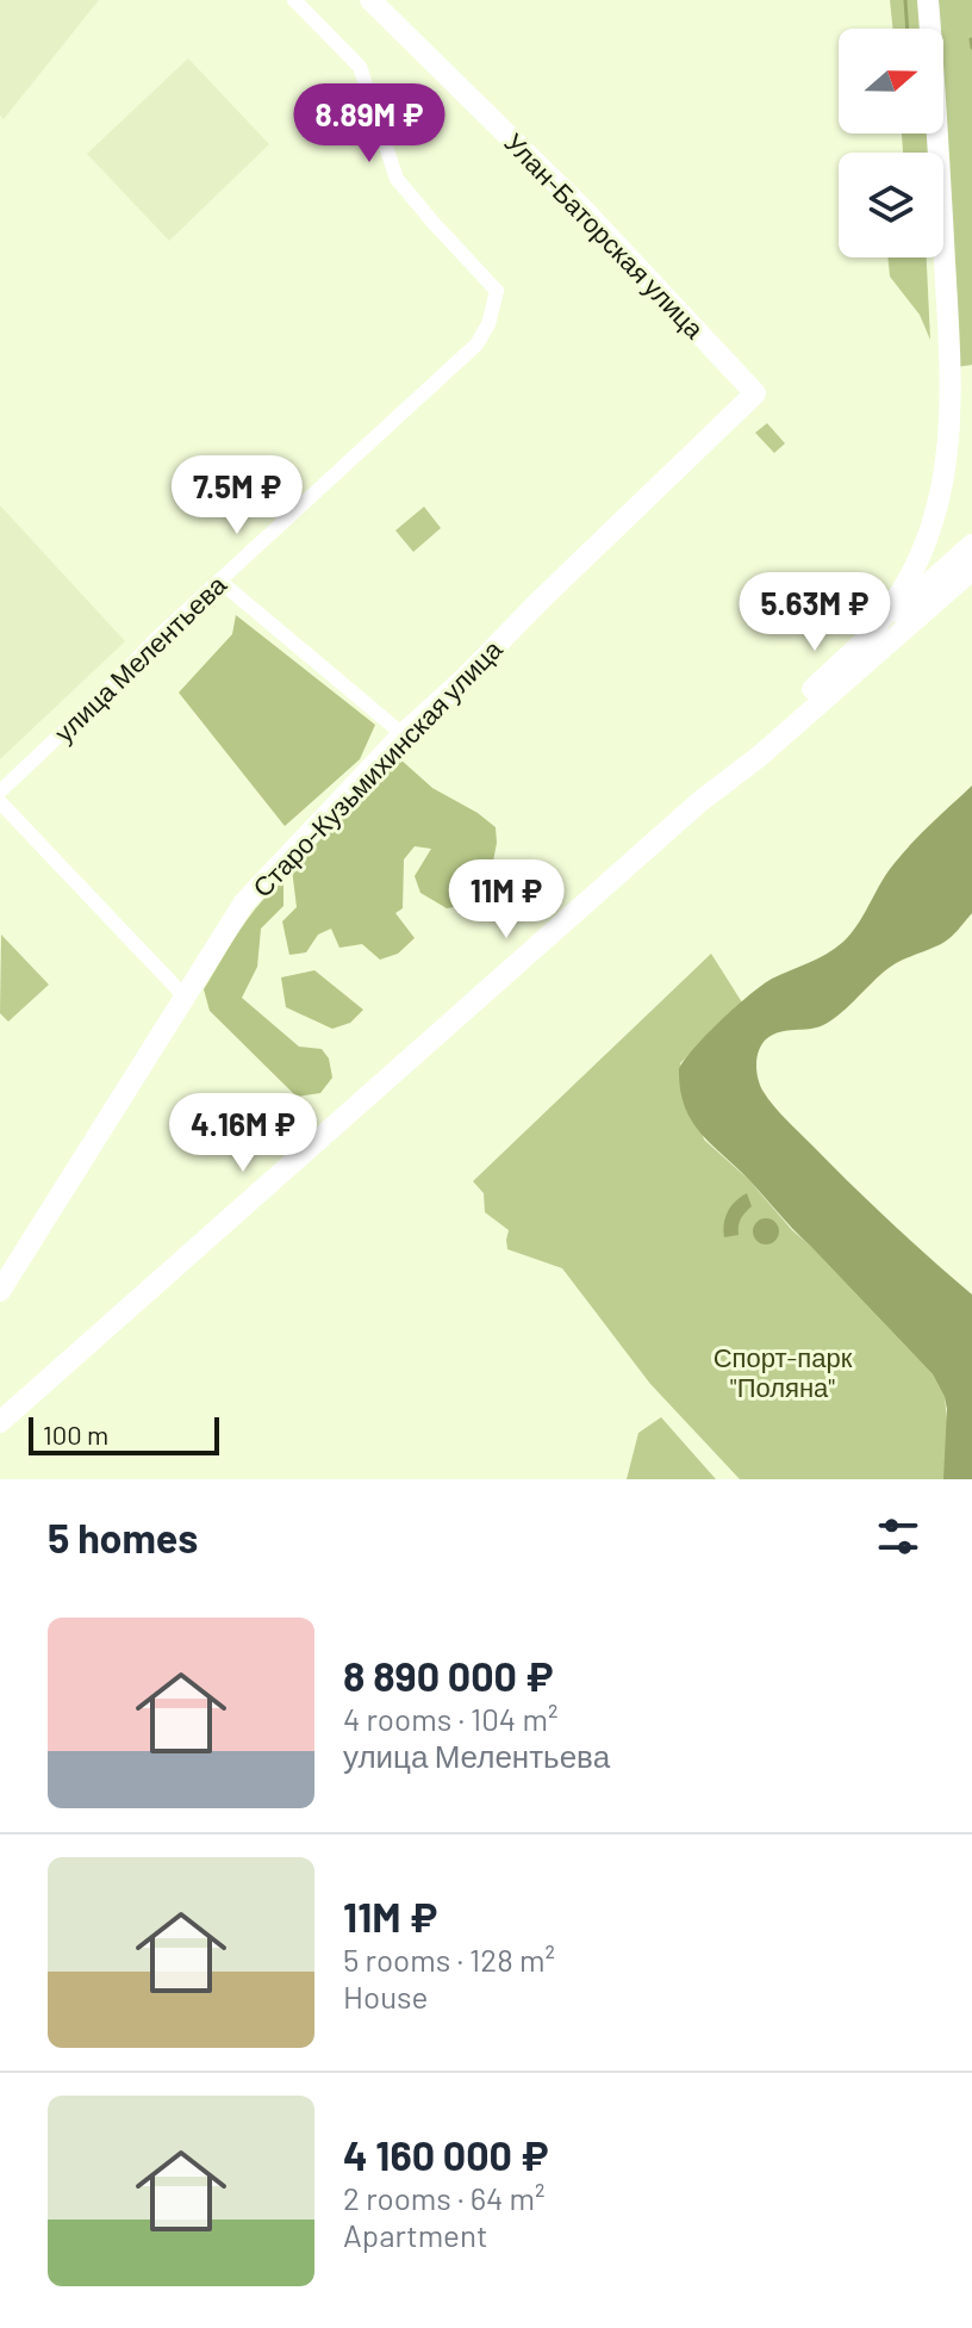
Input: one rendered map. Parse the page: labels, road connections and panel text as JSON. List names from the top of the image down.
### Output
{
  "streets": {
    "main road": ["Улан-Баторская улица", "Старо-Кузьмихинская улица"],
    "street": ["улица Мелентьева"]
  },
  "crossings": [
    ["Улан-Баторская улица", "Старо-Кузьмихинская улица"]
  ],
  "parks": ["Спорт-парк \"Поляна\""],
  "scale_bar": "100 m",
  "north": "right",
  "page": {
    "price": [
      "8.89M ₽",
      "7.5M ₽",
      "5.63M ₽",
      "11M ₽",
      "4.16M ₽"
    ],
    "scale": "100 m",
    "heading": "5 homes",
    "list": [
      {
        "name": "8 890 000 ₽",
        "note": "4 rooms · 104 m² · улица Мелентьева"
      },
      {
        "name": "11M ₽",
        "note": "5 rooms · 128 m² · House"
      },
      {
        "name": "4 160 000 ₽",
        "note": "2 rooms · 64 m² · Apartment"
      }
    ]
  }
}
